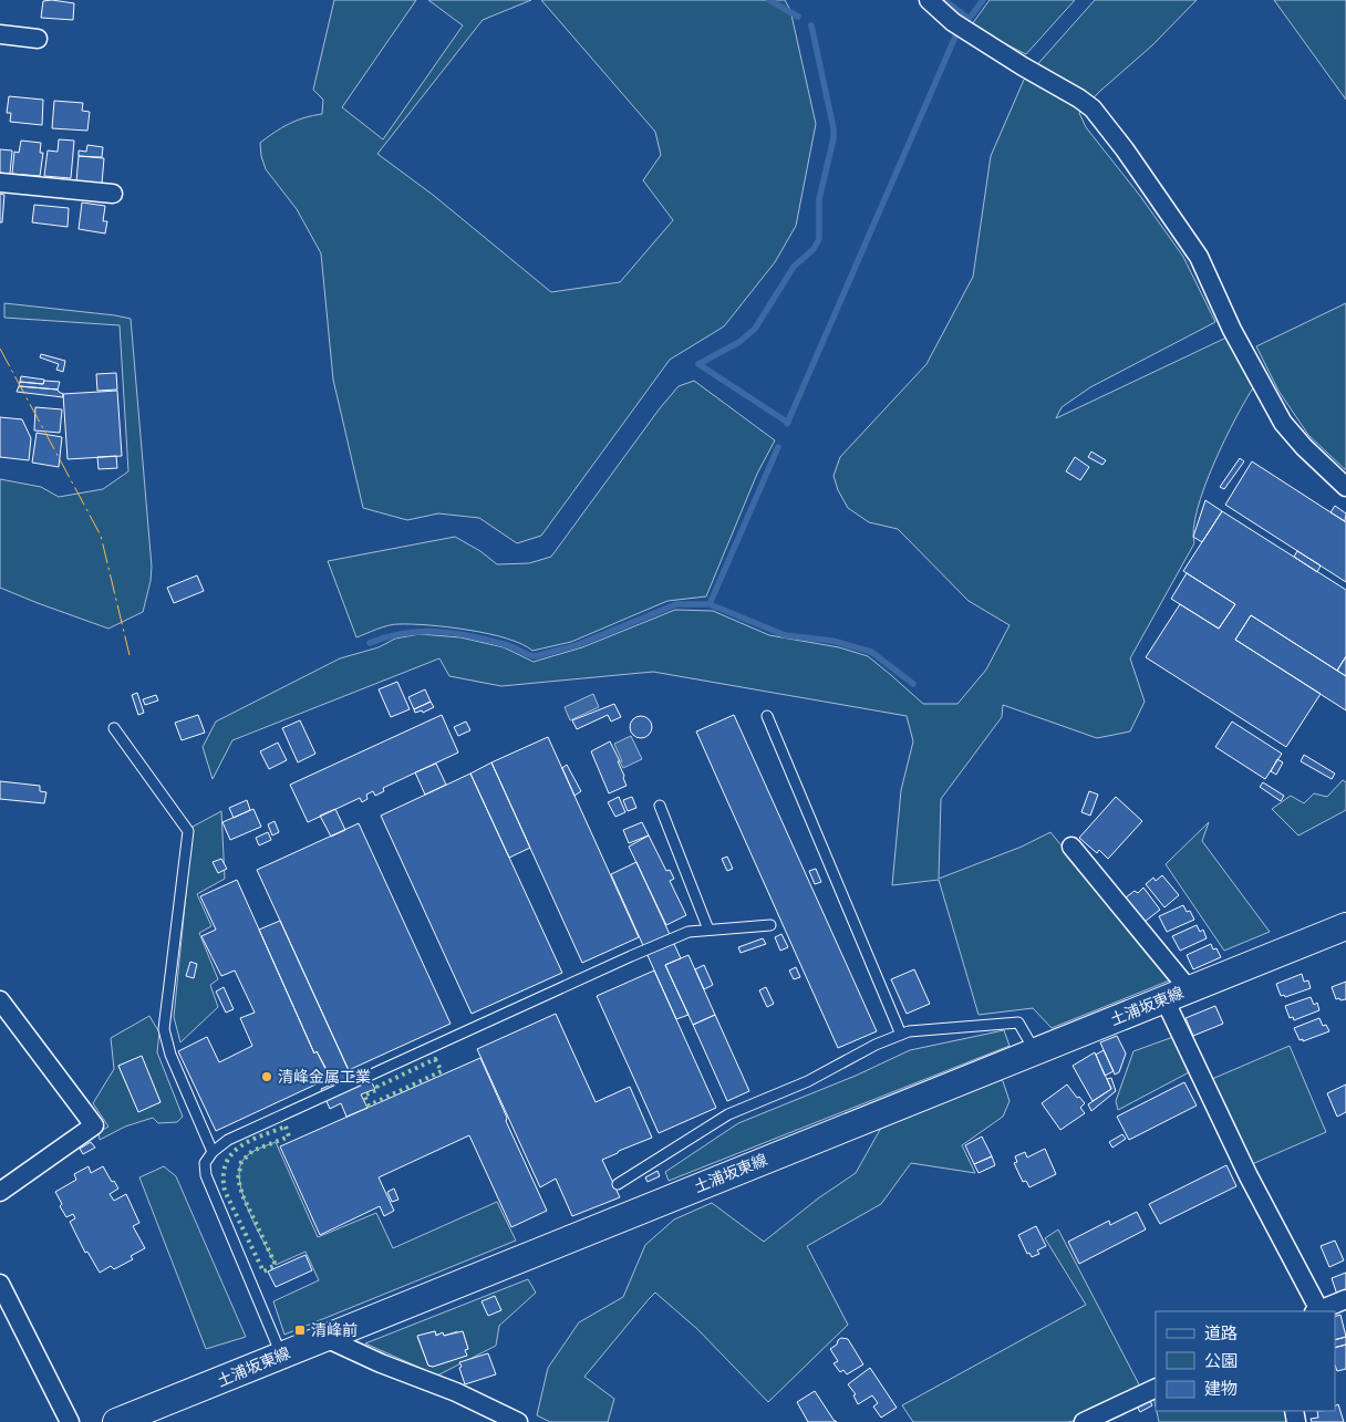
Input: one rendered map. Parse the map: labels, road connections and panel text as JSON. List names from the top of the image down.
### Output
{
  "streets": {
    "main road": ["土浦坂東線"]
  },
  "places": {
    "other": ["清峰金属工業"],
    "transit": ["清峰前"]
  },
  "legend": ["道路", "公園", "建物"]
}
